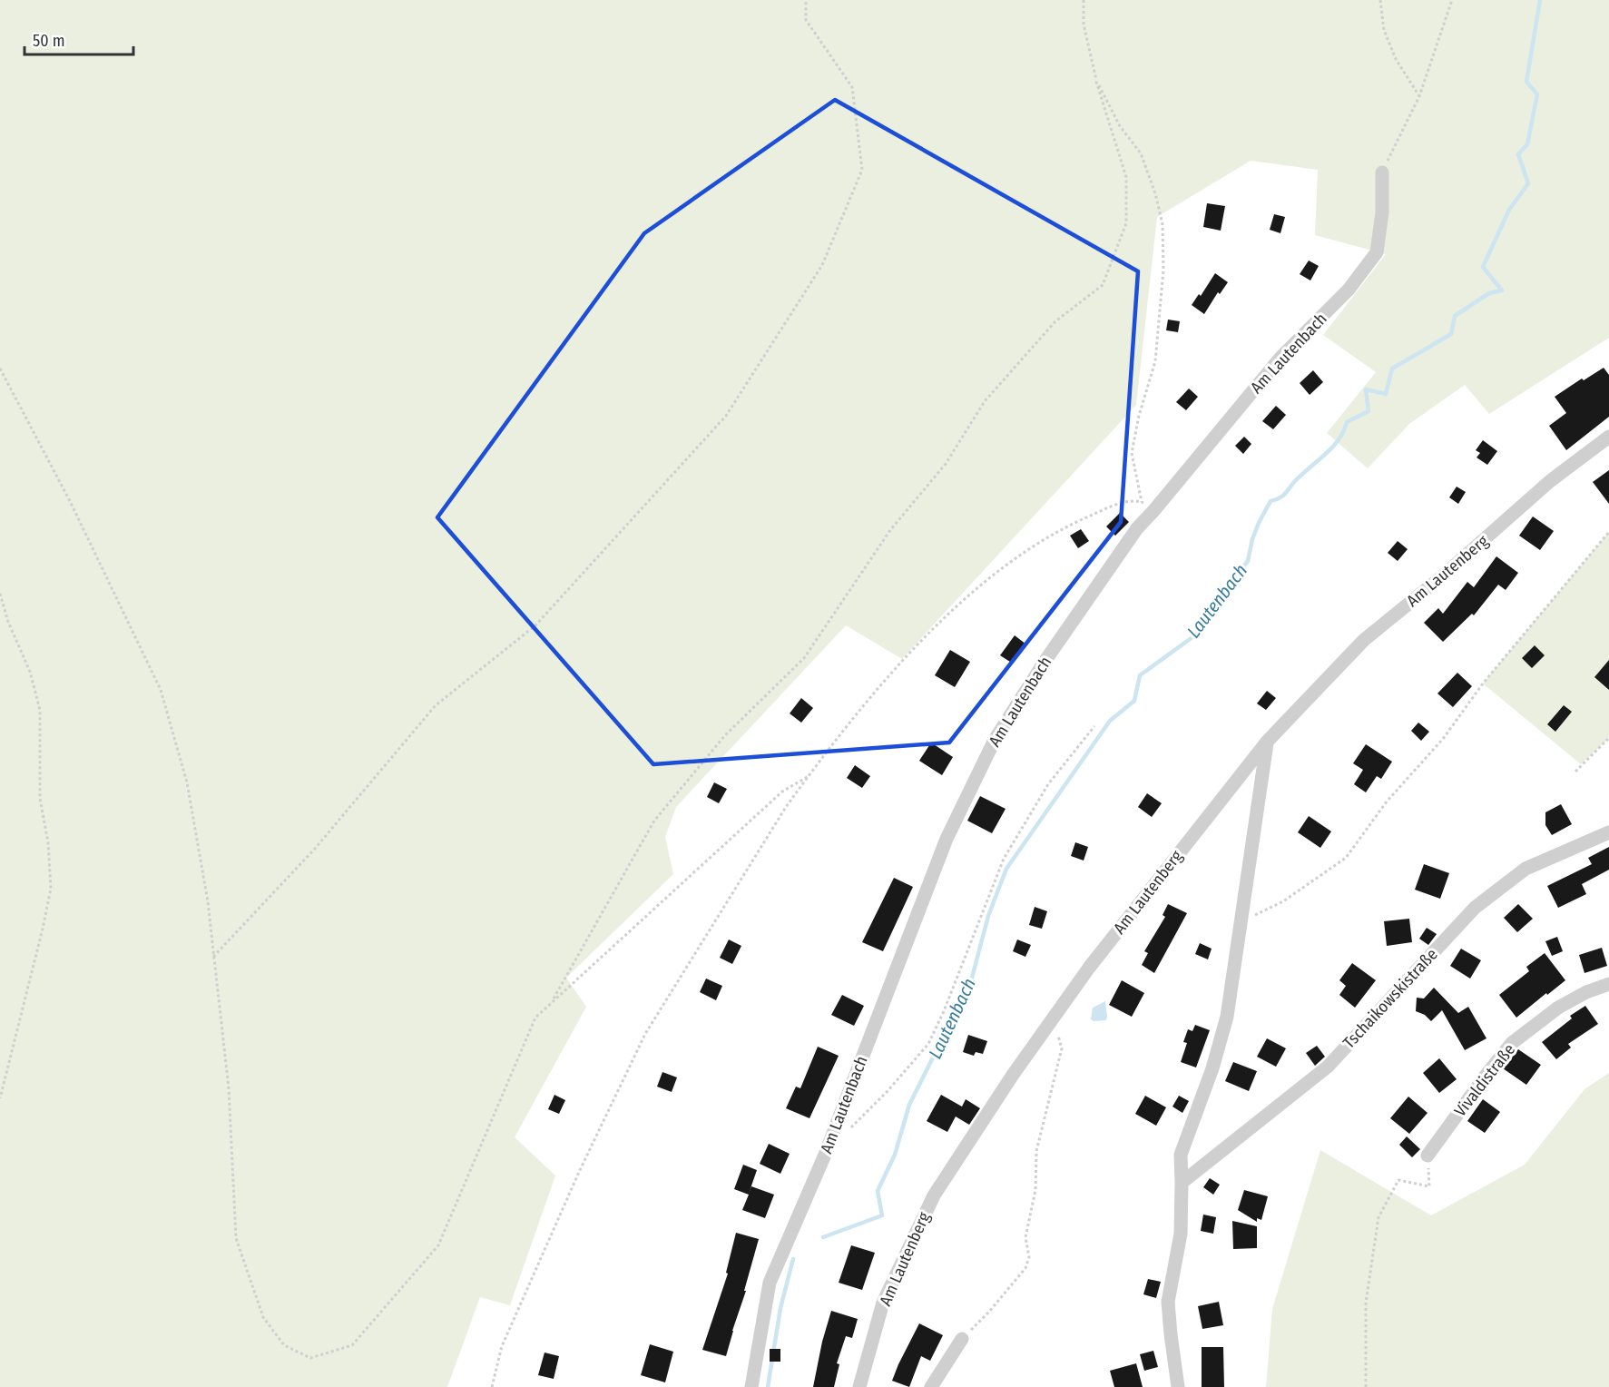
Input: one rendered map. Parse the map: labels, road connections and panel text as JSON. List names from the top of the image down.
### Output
{
  "streets": {
    "street": [
      "Am Lautenbach",
      "Am Lautenberg",
      "Tschaikowskistraße",
      "Vivaldistraße"
    ]
  },
  "water": ["Lautenbach"],
  "scale_bar": "50 m"
}
